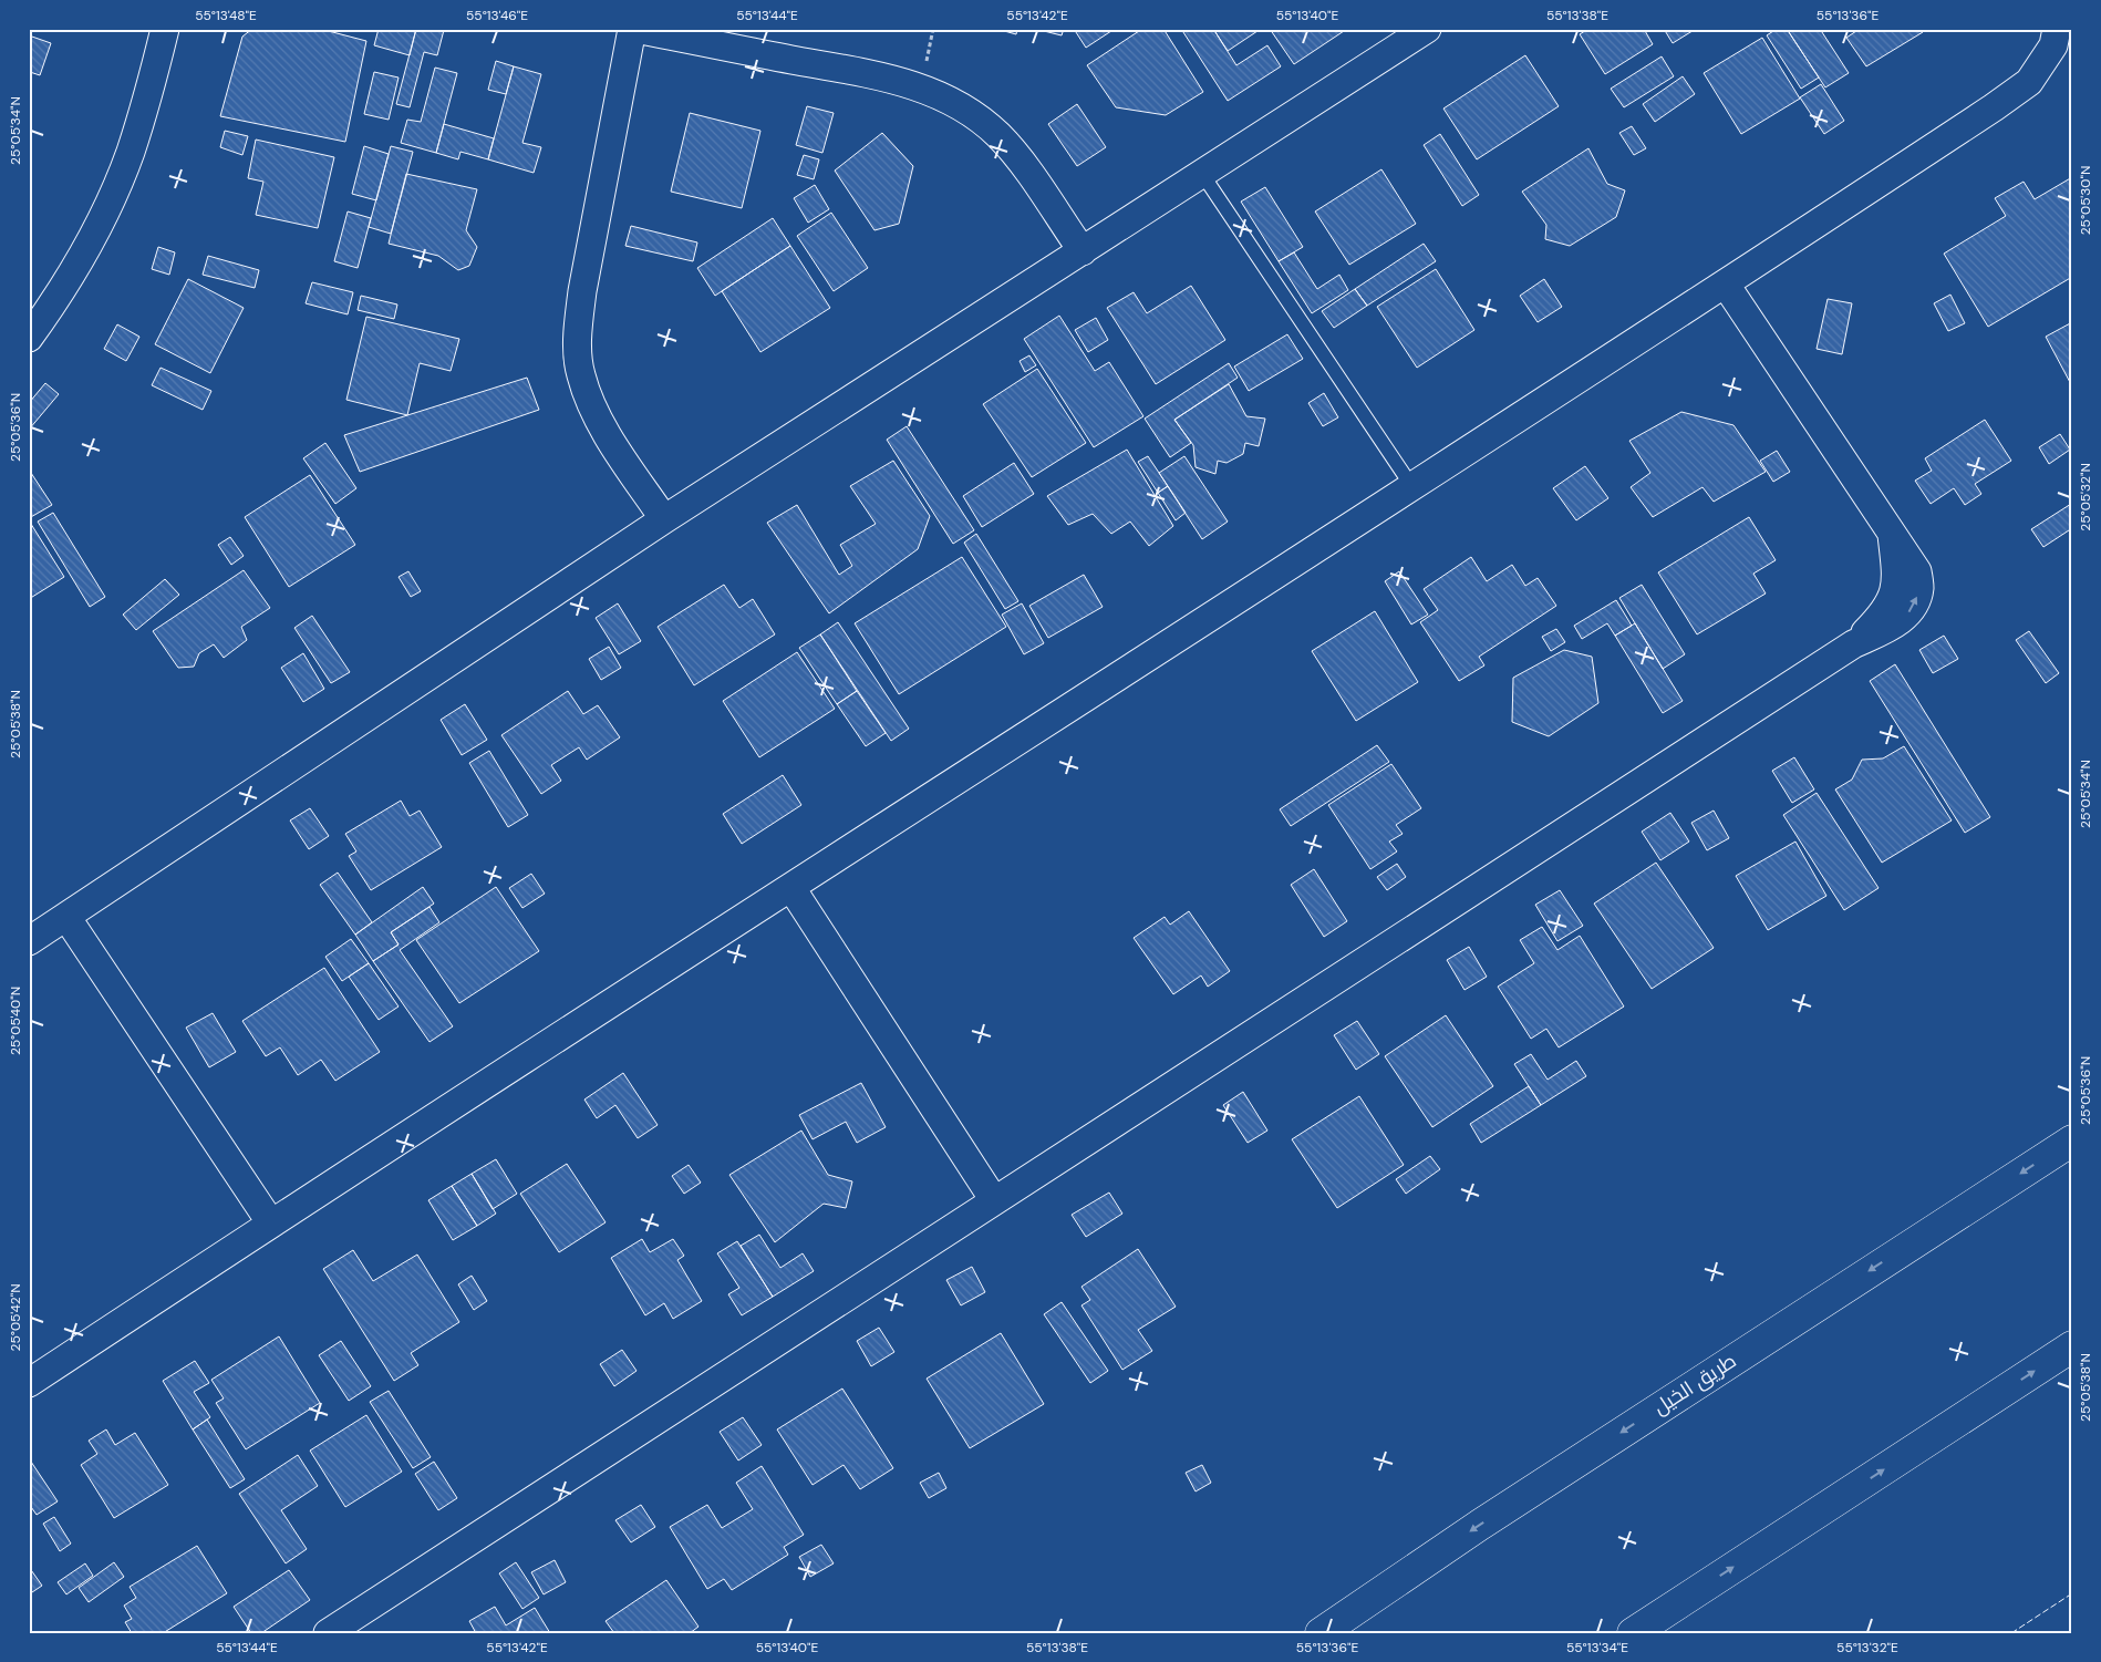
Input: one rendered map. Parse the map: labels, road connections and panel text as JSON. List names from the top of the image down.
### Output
{
  "streets": {
    "highway": ["طريق الخيل"]
  },
  "coordinates": [
    "55°13'48\"E",
    "55°13'46\"E",
    "55°13'44\"E",
    "55°13'42\"E",
    "55°13'40\"E",
    "55°13'38\"E",
    "55°13'36\"E",
    "25°05'34\"N",
    "25°05'30\"N",
    "25°05'36\"N",
    "25°05'32\"N",
    "25°05'38\"N",
    "25°05'40\"N",
    "25°05'42\"N",
    "55°13'34\"E",
    "55°13'32\"E"
  ]
}
